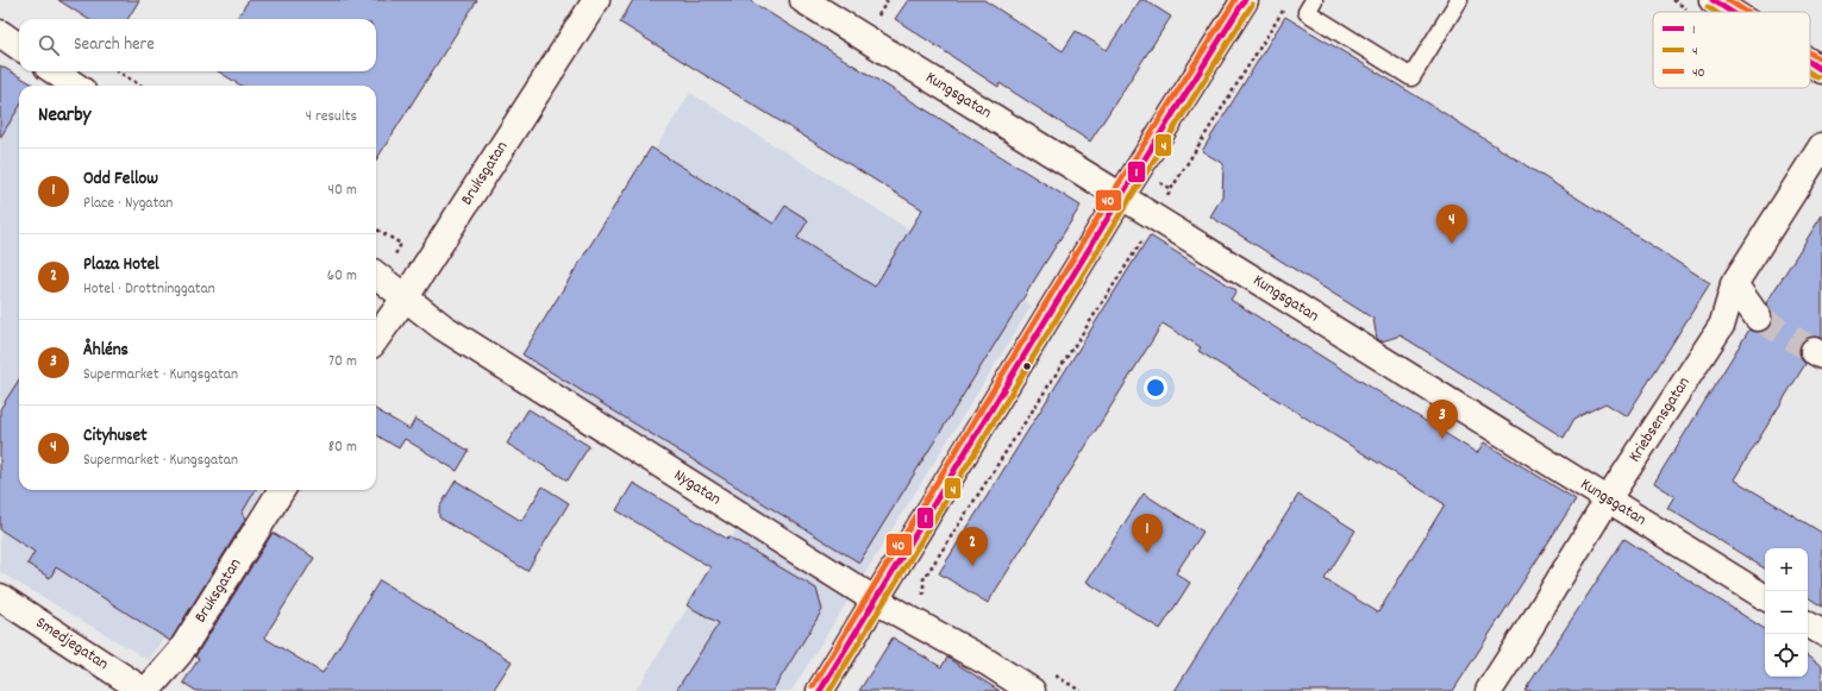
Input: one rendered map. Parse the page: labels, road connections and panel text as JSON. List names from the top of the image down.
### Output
{
  "streets": {
    "street": [
      "Kungsgatan",
      "Bruksgatan",
      "Kriebsensgatan",
      "Nygatan",
      "Smedjegatan"
    ]
  },
  "crossings": [
    ["Kungsgatan", "Kriebsensgatan"],
    ["Bruksgatan", "Nygatan"],
    ["Bruksgatan", "Smedjegatan"]
  ],
  "lines": ["transit line 1", "transit line 40", "transit line 4"],
  "legend": ["1", "4", "40"],
  "page": {
    "search": "Search here",
    "heading": ["Nearby", "4 results"],
    "list": [
      {
        "mark": "1",
        "name": "Odd Fellow",
        "note": "Place · Nygatan",
        "value": "40 m"
      },
      {
        "mark": "2",
        "name": "Plaza Hotel",
        "note": "Hotel · Drottninggatan",
        "value": "60 m"
      },
      {
        "mark": "3",
        "name": "Åhléns",
        "note": "Supermarket · Kungsgatan",
        "value": "70 m"
      },
      {
        "mark": "4",
        "name": "Cityhuset",
        "note": "Supermarket · Kungsgatan",
        "value": "80 m"
      }
    ],
    "pins": [
      "4",
      "3",
      "1",
      "2"
    ],
    "map_buttons": ["+", "−"]
  }
}
